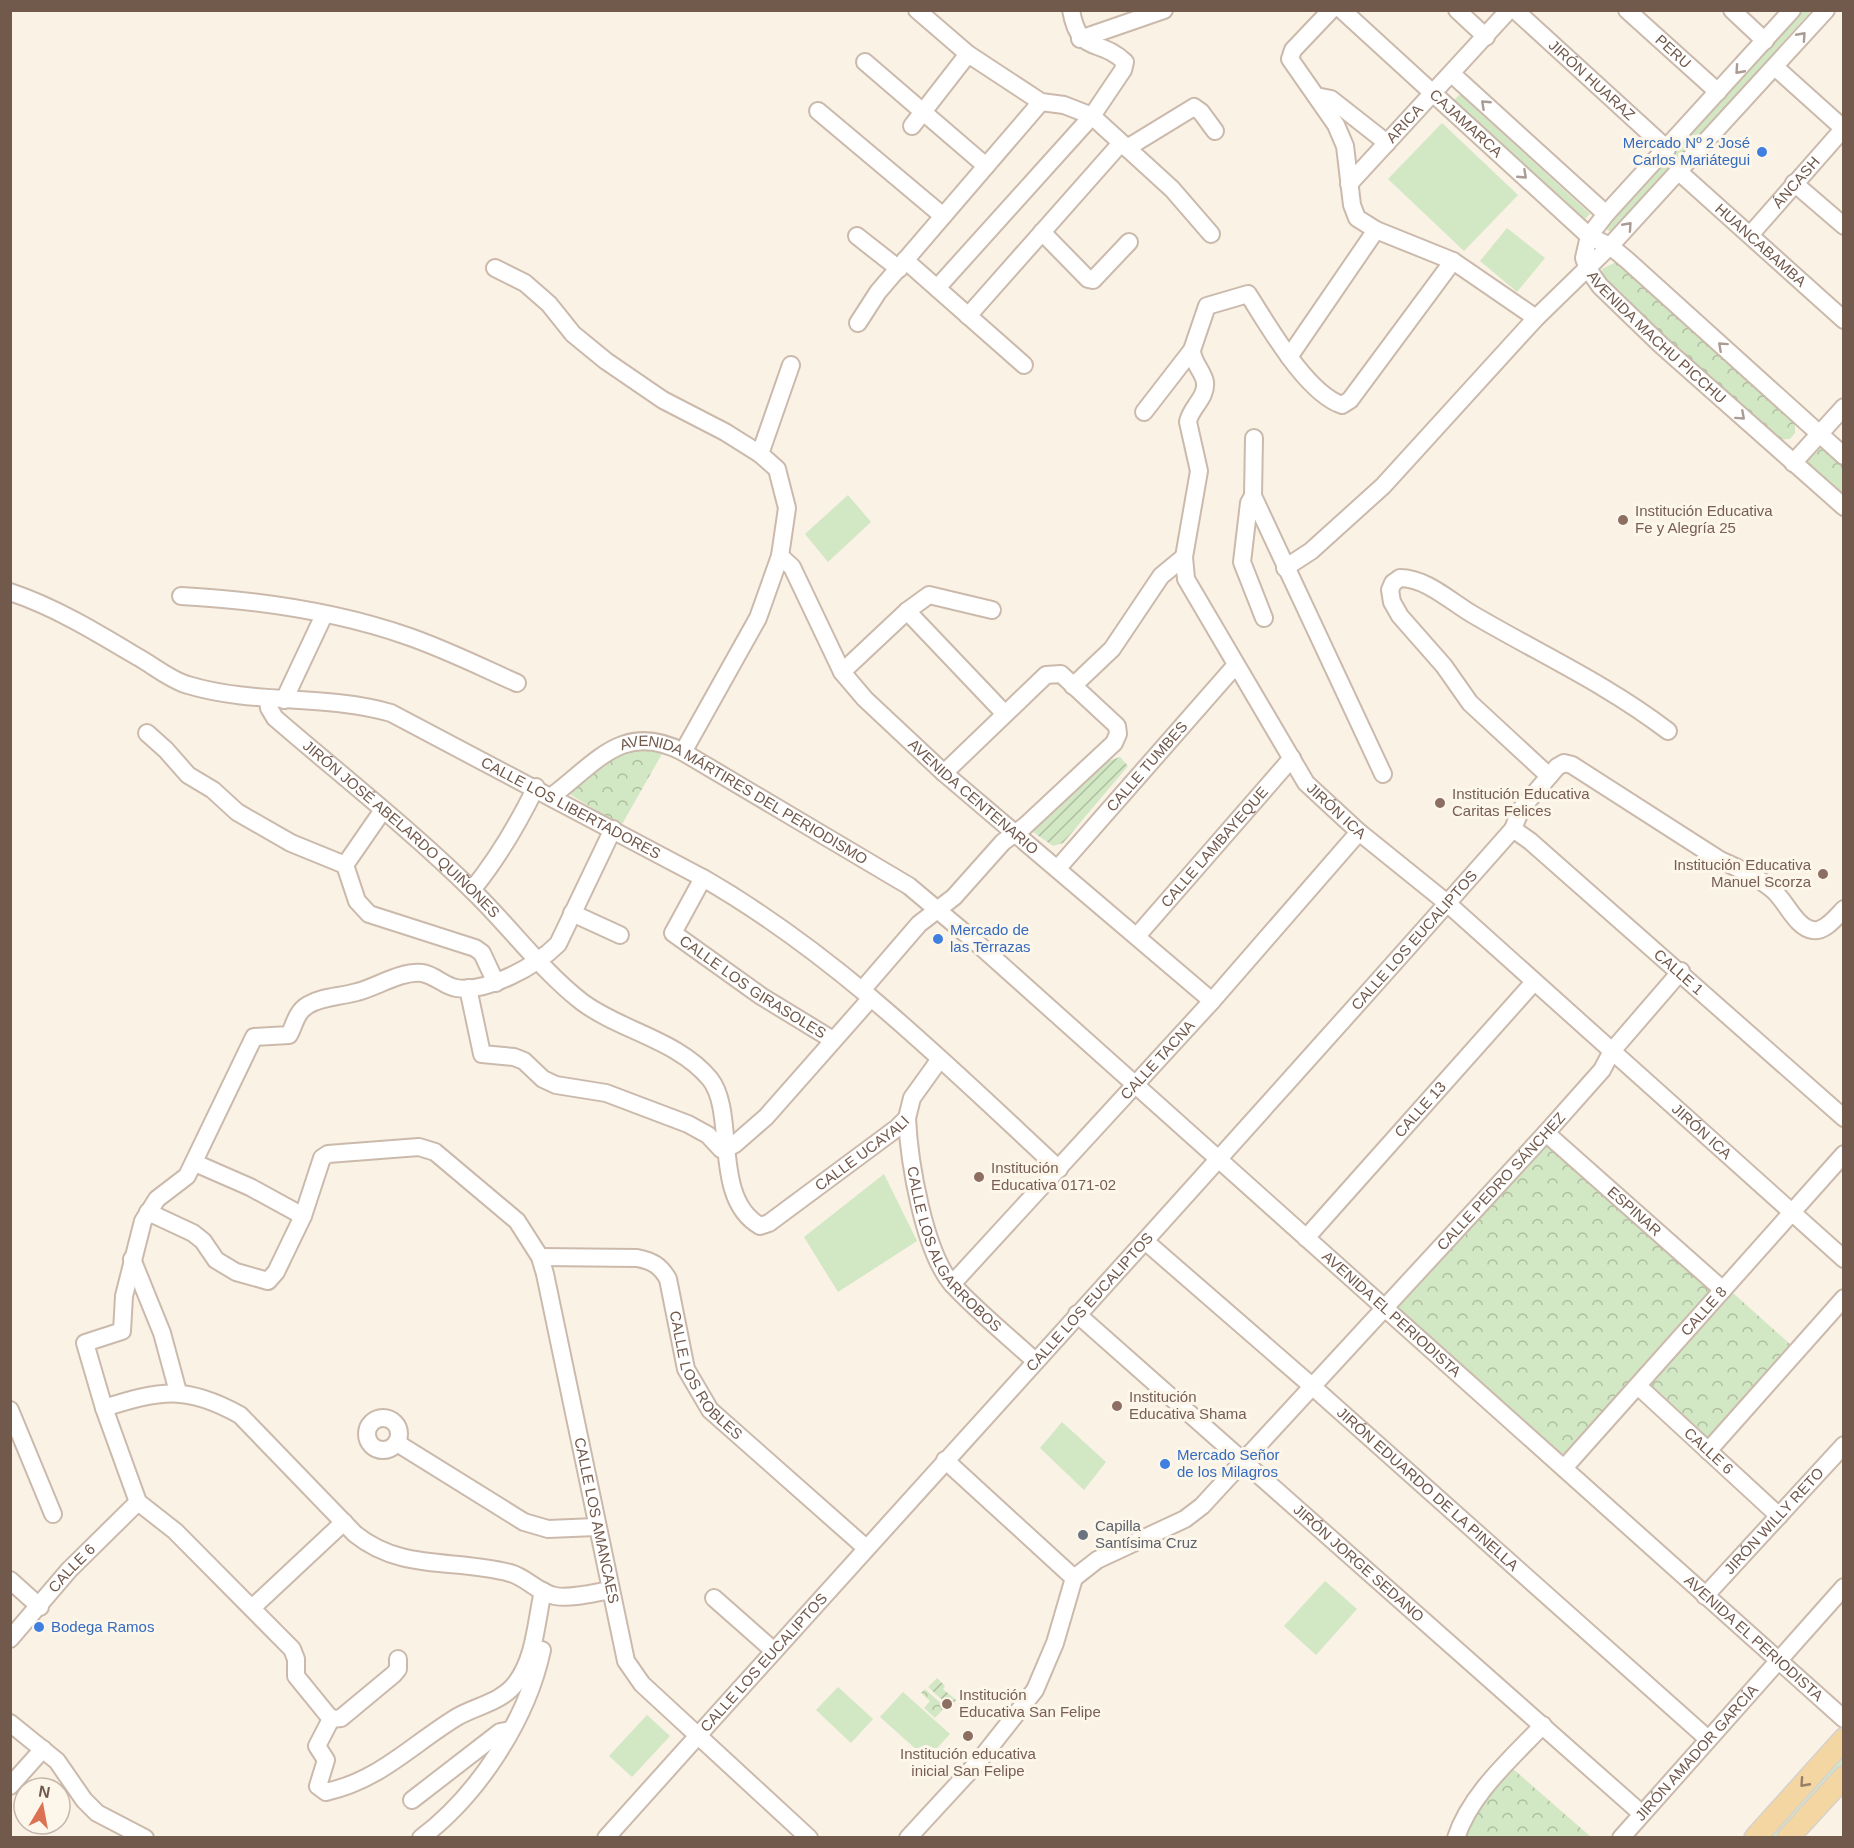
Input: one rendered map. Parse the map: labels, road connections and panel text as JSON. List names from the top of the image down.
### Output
{
  "streets": {
    "street": [
      "PERU",
      "JIRÓN HUARAZ",
      "CAJAMARCA",
      "ARICA",
      "ÁNCASH",
      "HUANCABAMBA",
      "AVENIDA MACHU PICCHU",
      "CALLE TUMBES",
      "AVENIDA CENTENARIO",
      "AVENIDA MÁRTIRES DEL PERIODISMO",
      "CALLE LOS LIBERTADORES",
      "JIRÓN ICA",
      "JIRÓN JOSÉ ABELARDO QUIÑONES",
      "CALLE LAMBAYEQUE",
      "CALLE LOS EUCALIPTOS",
      "CALLE 1",
      "CALLE LOS GIRASOLES",
      "CALLE TACNA",
      "CALLE 13",
      "CALLE UCAYALI",
      "CALLE PEDRO SÁNCHEZ",
      "ESPINAR",
      "CALLE LOS ALGARROBOS",
      "CALLE 8",
      "AVENIDA EL PERIODISTA",
      "CALLE LOS ROBLES",
      "CALLE 6",
      "JIRÓN EDUARDO DE LA PINELLA",
      "CALLE LOS AMANCAES",
      "JIRÓN WILLY RETO",
      "JIRÓN JORGE SEDANO",
      "JIRÓN AMADOR GARCÍA"
    ]
  },
  "crossings": [
    ["CAJAMARCA", "ARICA"],
    ["CAJAMARCA", "AVENIDA MACHU PICCHU"],
    ["ÁNCASH", "HUANCABAMBA"],
    ["CALLE TUMBES", "AVENIDA CENTENARIO"],
    ["CALLE TUMBES", "JIRÓN ICA"],
    ["AVENIDA CENTENARIO", "CALLE LAMBAYEQUE"],
    ["AVENIDA CENTENARIO", "CALLE TACNA"],
    ["AVENIDA MÁRTIRES DEL PERIODISMO", "CALLE LOS LIBERTADORES"],
    ["AVENIDA MÁRTIRES DEL PERIODISMO", "AVENIDA EL PERIODISTA"],
    ["CALLE LOS LIBERTADORES", "JIRÓN JOSÉ ABELARDO QUIÑONES"],
    ["CALLE LOS LIBERTADORES", "CALLE LOS GIRASOLES"],
    ["CALLE LOS LIBERTADORES", "CALLE TACNA"],
    ["CALLE LOS LIBERTADORES", "CALLE UCAYALI"],
    ["JIRÓN ICA", "CALLE LAMBAYEQUE"],
    ["JIRÓN ICA", "CALLE LOS EUCALIPTOS"],
    ["JIRÓN ICA", "CALLE TACNA"],
    ["JIRÓN ICA", "CALLE 13"],
    ["JIRÓN ICA", "CALLE PEDRO SÁNCHEZ"],
    ["JIRÓN ICA", "CALLE 8"],
    ["JIRÓN JOSÉ ABELARDO QUIÑONES", "CALLE UCAYALI"],
    ["CALLE LOS EUCALIPTOS", "CALLE 1"],
    ["CALLE LOS EUCALIPTOS", "CALLE LOS ALGARROBOS"],
    ["CALLE LOS EUCALIPTOS", "AVENIDA EL PERIODISTA"],
    ["CALLE LOS EUCALIPTOS", "CALLE LOS ROBLES"],
    ["CALLE LOS EUCALIPTOS", "JIRÓN EDUARDO DE LA PINELLA"],
    ["CALLE LOS EUCALIPTOS", "CALLE LOS AMANCAES"],
    ["CALLE LOS EUCALIPTOS", "JIRÓN JORGE SEDANO"],
    ["CALLE 1", "CALLE PEDRO SÁNCHEZ"],
    ["CALLE TACNA", "CALLE LOS ALGARROBOS"],
    ["CALLE TACNA", "AVENIDA EL PERIODISTA"],
    ["CALLE 13", "AVENIDA EL PERIODISTA"],
    ["CALLE UCAYALI", "CALLE LOS ALGARROBOS"],
    ["CALLE PEDRO SÁNCHEZ", "ESPINAR"],
    ["CALLE PEDRO SÁNCHEZ", "AVENIDA EL PERIODISTA"],
    ["CALLE PEDRO SÁNCHEZ", "JIRÓN EDUARDO DE LA PINELLA"],
    ["CALLE PEDRO SÁNCHEZ", "JIRÓN JORGE SEDANO"],
    ["ESPINAR", "CALLE 8"],
    ["CALLE 8", "AVENIDA EL PERIODISTA"],
    ["CALLE 8", "CALLE 6"],
    ["AVENIDA EL PERIODISTA", "JIRÓN WILLY RETO"],
    ["AVENIDA EL PERIODISTA", "JIRÓN AMADOR GARCÍA"],
    ["CALLE LOS ROBLES", "CALLE LOS AMANCAES"],
    ["CALLE 6", "JIRÓN WILLY RETO"],
    ["JIRÓN EDUARDO DE LA PINELLA", "JIRÓN AMADOR GARCÍA"],
    ["JIRÓN JORGE SEDANO", "JIRÓN AMADOR GARCÍA"]
  ],
  "places": [
    "Mercado Nº 2 José Carlos Mariátegui",
    "Institución Educativa Fe y Alegría 25",
    "Institución Educativa Caritas Felices",
    "Institución Educativa Manuel Scorza",
    "Mercado de las Terrazas",
    "Institución Educativa 0171-02",
    "Institución Educativa Shama",
    "Mercado Señor de los Milagros",
    "Capilla Santísima Cruz",
    "Bodega Ramos",
    "Institución Educativa San Felipe",
    "Institución educativa inicial San Felipe"
  ],
  "north": "top"
}
